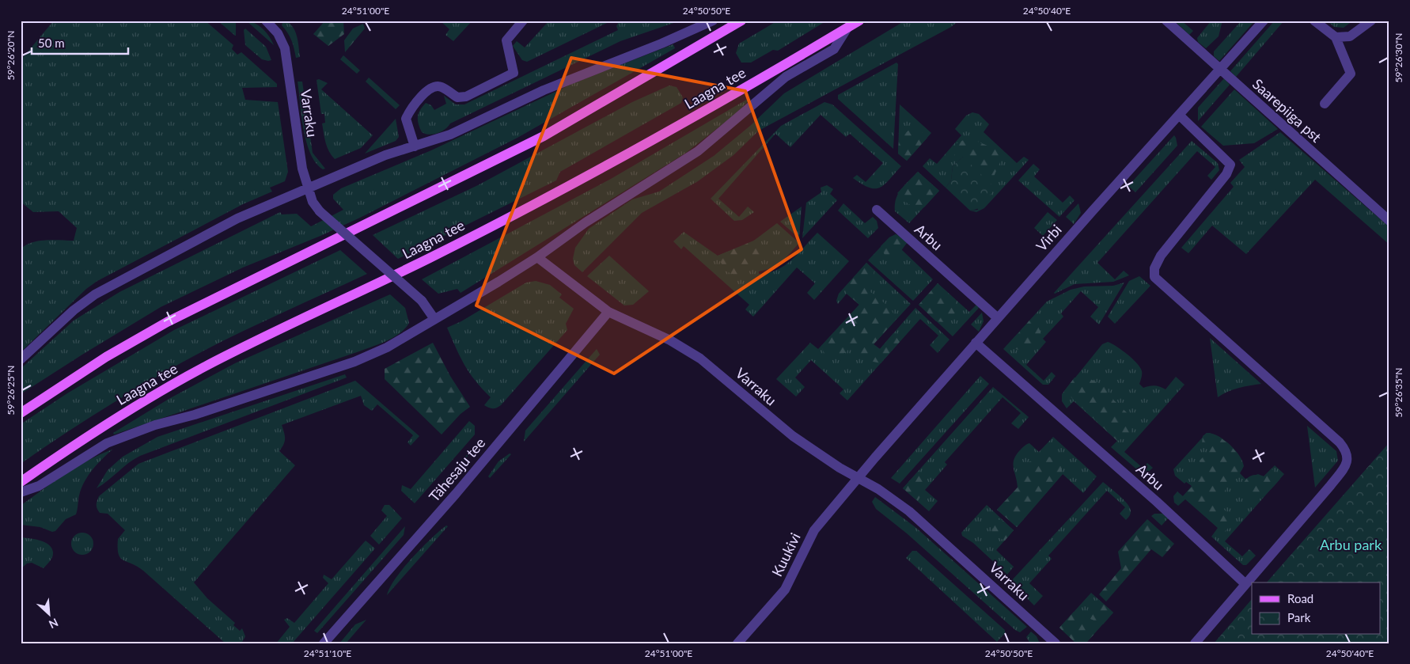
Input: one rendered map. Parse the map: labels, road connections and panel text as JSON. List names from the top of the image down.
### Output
{
  "streets": {
    "main road": ["Laagna tee"],
    "street": [
      "Saarepiiga pst",
      "Varraku",
      "Arbu",
      "Virbi",
      "Tähesaju tee",
      "Kuukivi"
    ]
  },
  "crossings": [
    ["Saarepiiga pst", "Virbi"],
    ["Varraku", "Virbi"],
    ["Varraku", "Tähesaju tee"],
    ["Varraku", "Kuukivi"],
    ["Arbu", "Virbi"],
    ["Virbi", "Kuukivi"]
  ],
  "parks": ["Arbu park"],
  "legend": ["Road", "Park"],
  "scale_bar": "50 m",
  "north": "bottom right",
  "coordinates": [
    "24°51'00\"E",
    "24°50'50\"E",
    "24°50'40\"E",
    "59°26'20\"N",
    "59°26'30\"N",
    "59°26'25\"N",
    "59°26'35\"N",
    "24°51'10\"E"
  ]
}
